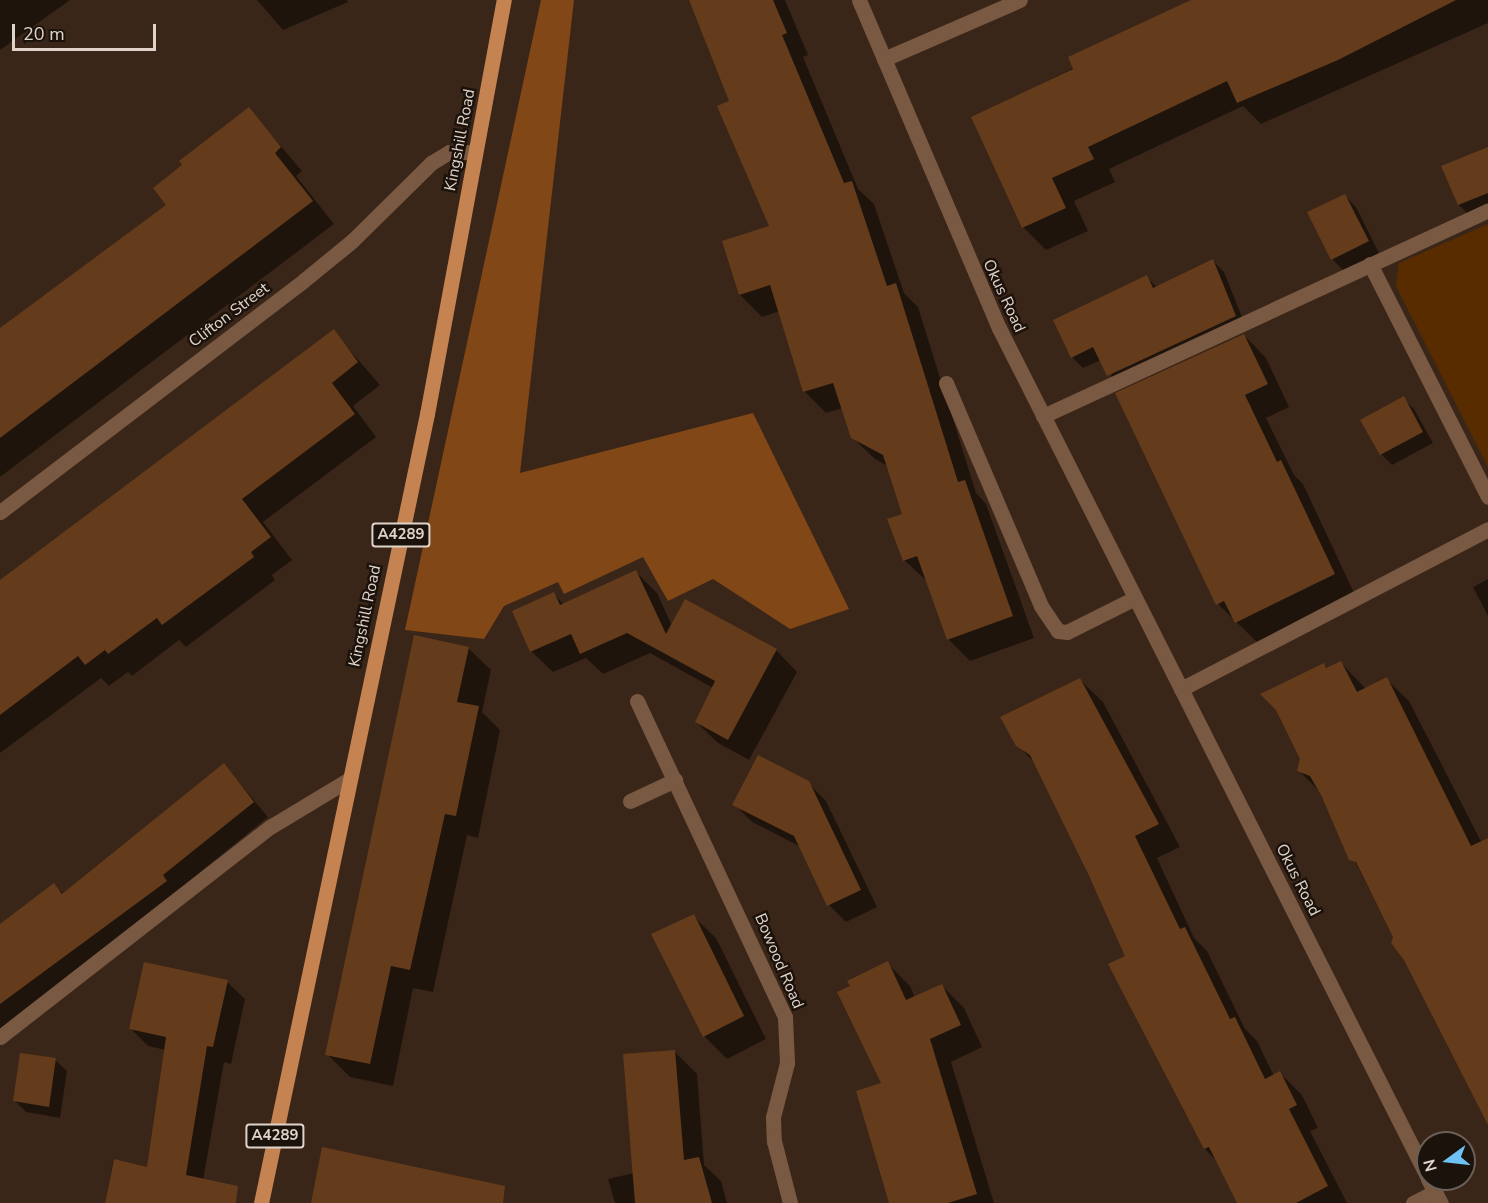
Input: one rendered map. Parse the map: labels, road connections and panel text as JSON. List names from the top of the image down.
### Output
{
  "streets": {
    "main road": ["Kingshill Road", "A4289"],
    "street": ["Okus Road", "Clifton Street", "Bowood Road"]
  },
  "crossings": [
    ["Kingshill Road", "Clifton Street"]
  ],
  "scale_bar": "20 m",
  "north": "left"
}
